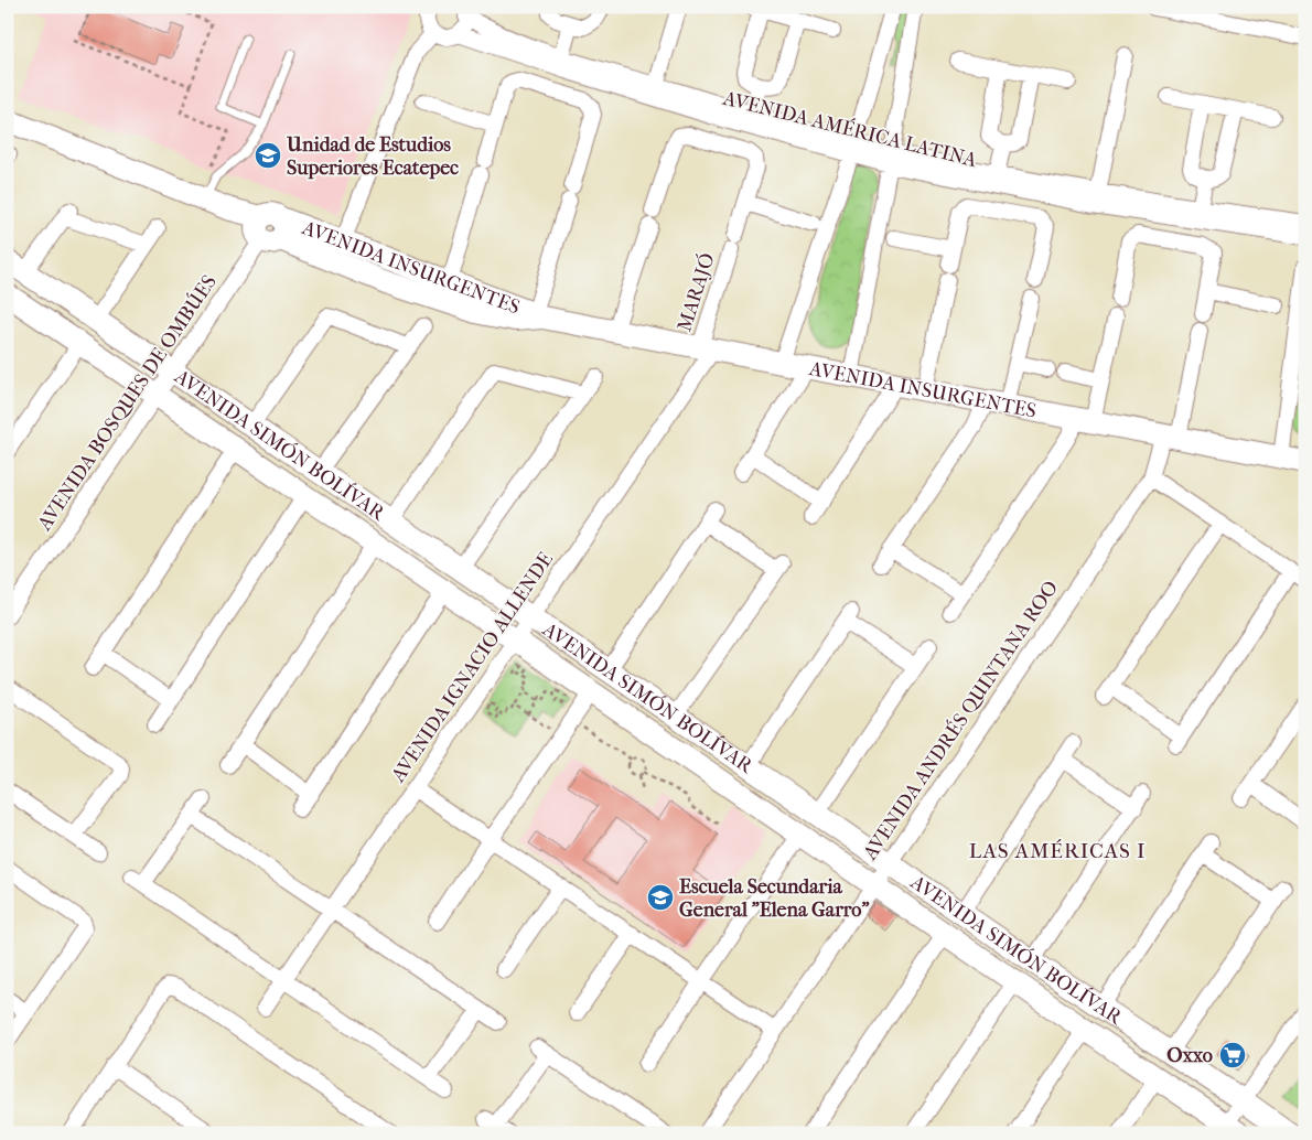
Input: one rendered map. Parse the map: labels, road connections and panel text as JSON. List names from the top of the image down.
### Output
{
  "streets": {
    "main road": ["AVENIDA INSURGENTES", "AVENIDA SIMÓN BOLÍVAR"],
    "street": [
      "AVENIDA AMÉRICA LATINA",
      "MARAJÓ",
      "AVENIDA BOSQUES DE OMBÚES",
      "AVENIDA IGNACIO ALLENDE",
      "AVENIDA ANDRÉS QUINTANA ROO"
    ]
  },
  "crossings": [
    ["AVENIDA INSURGENTES", "MARAJÓ"],
    ["AVENIDA INSURGENTES", "AVENIDA BOSQUES DE OMBÚES"],
    ["AVENIDA INSURGENTES", "AVENIDA IGNACIO ALLENDE"],
    ["AVENIDA INSURGENTES", "AVENIDA ANDRÉS QUINTANA ROO"],
    ["MARAJÓ", "AVENIDA IGNACIO ALLENDE"],
    ["AVENIDA BOSQUES DE OMBÚES", "AVENIDA SIMÓN BOLÍVAR"],
    ["AVENIDA SIMÓN BOLÍVAR", "AVENIDA IGNACIO ALLENDE"],
    ["AVENIDA SIMÓN BOLÍVAR", "AVENIDA ANDRÉS QUINTANA ROO"]
  ],
  "districts": ["LAS AMÉRICAS I"],
  "places": {
    "school or university": ["Unidad de Estudios Superiores Ecatepec", "Escuela Secundaria General \"Elena Garro\""],
    "supermarket": ["Oxxo"]
  }
}
